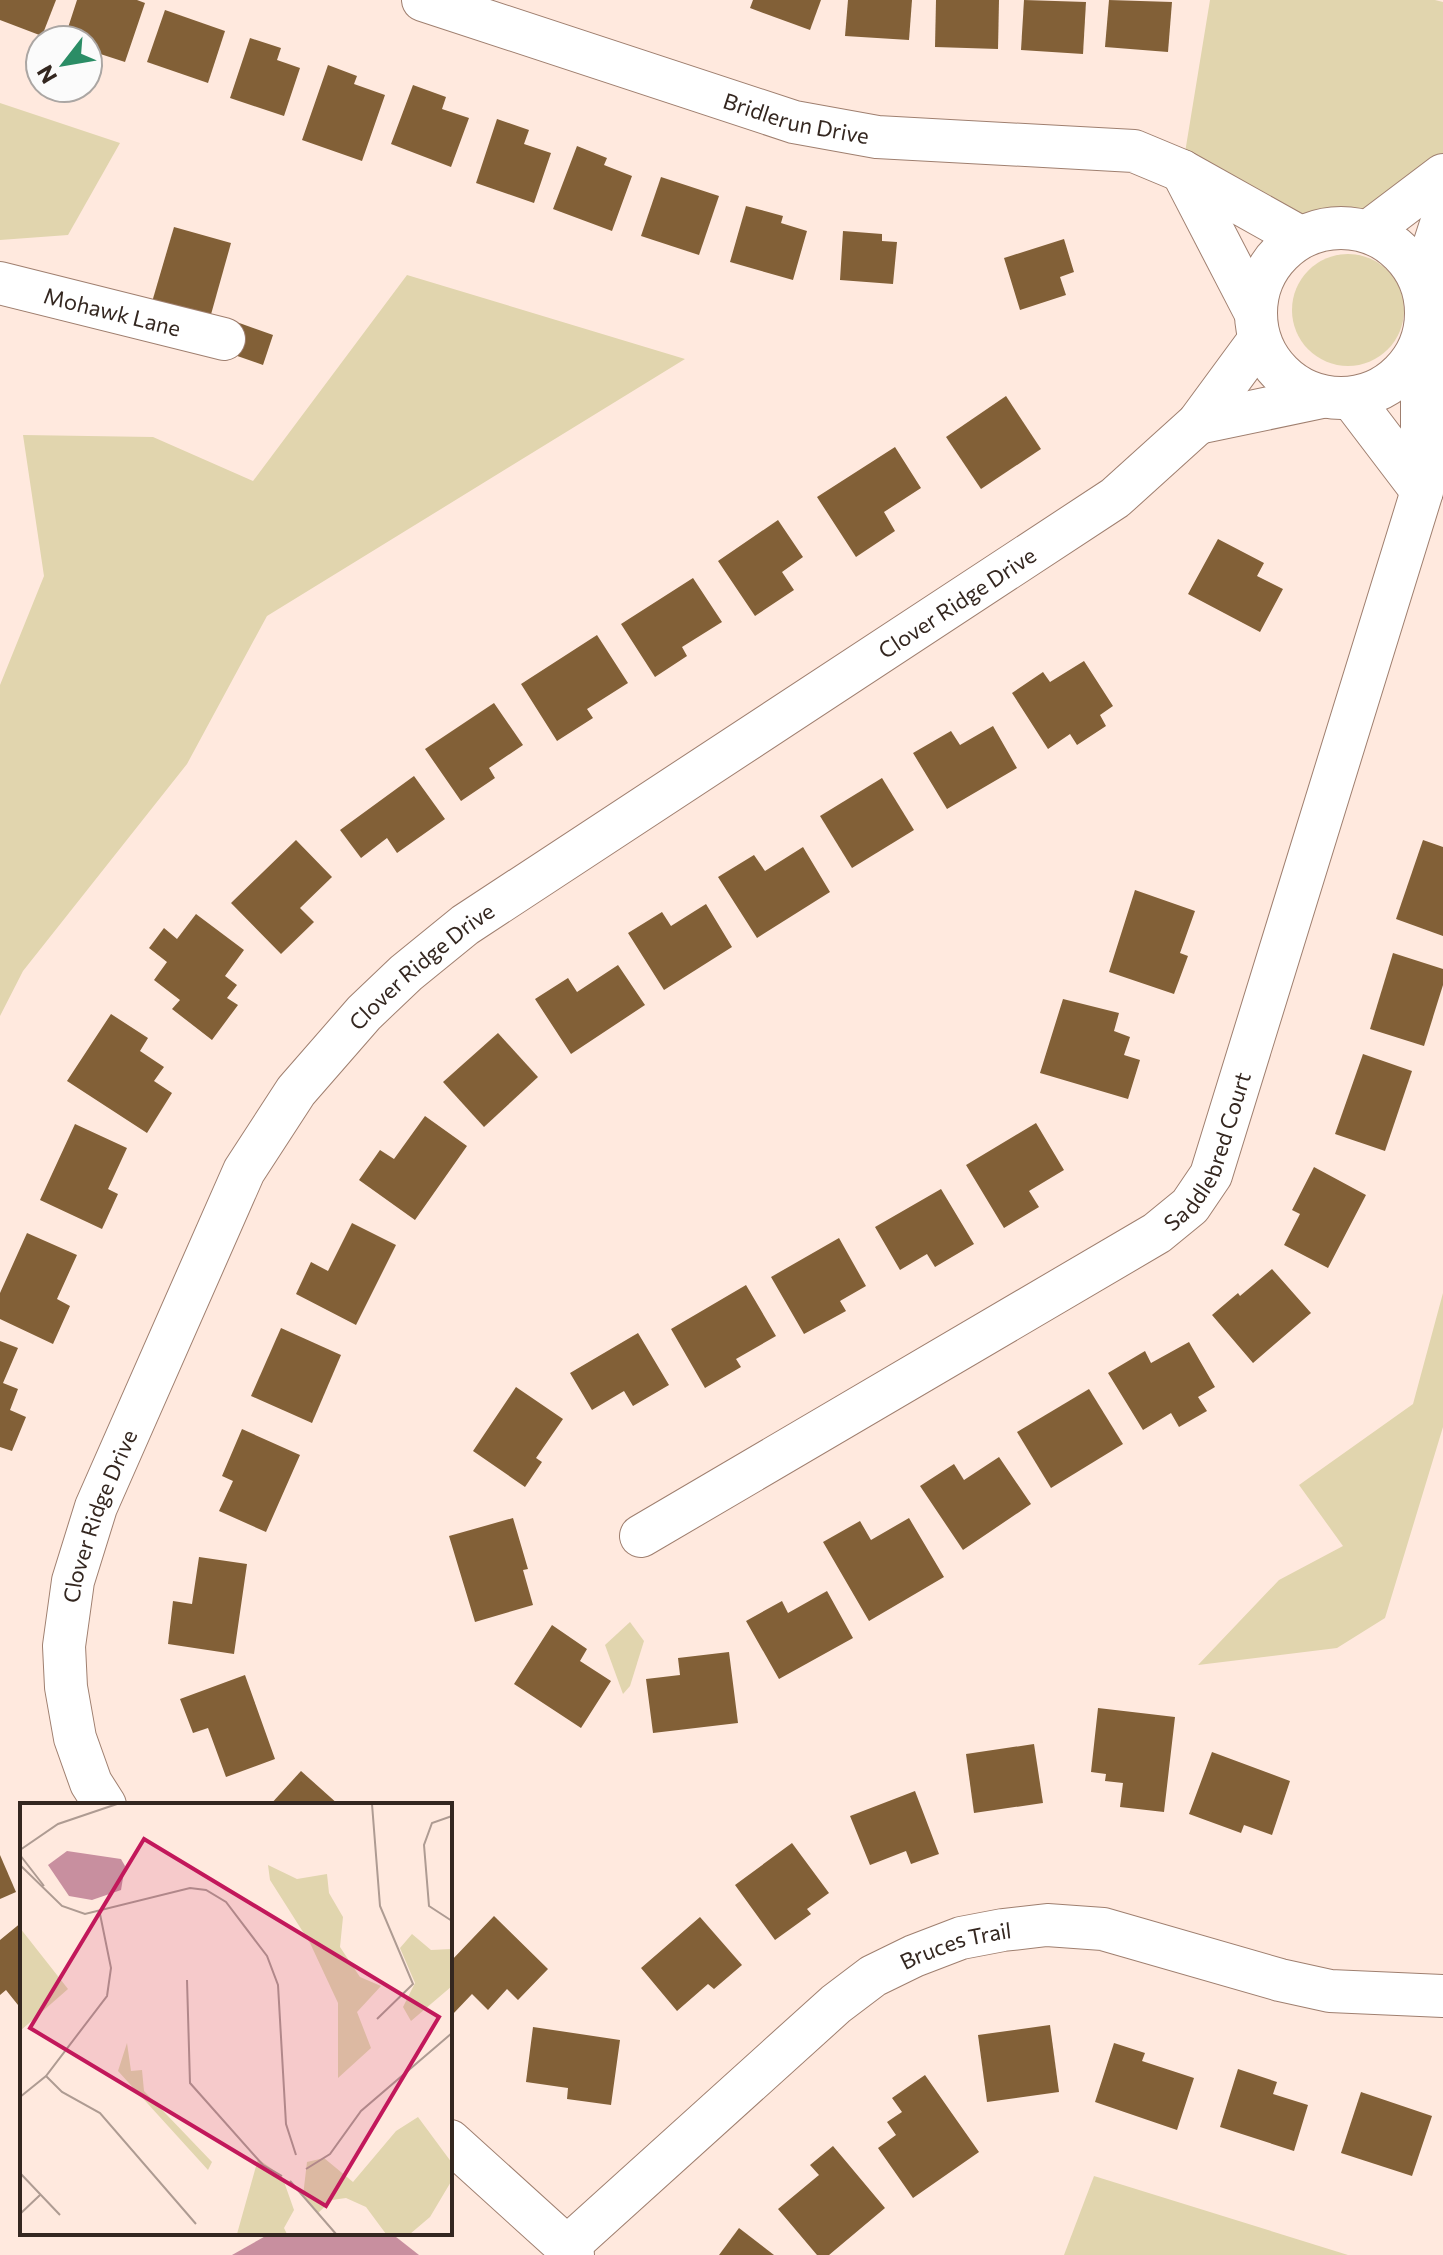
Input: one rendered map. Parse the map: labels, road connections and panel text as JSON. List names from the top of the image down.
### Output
{
  "streets": {
    "street": [
      "Bridlerun Drive",
      "Mohawk Lane",
      "Clover Ridge Drive",
      "Saddlebred Court",
      "Bruces Trail"
    ]
  },
  "crossings": [
    ["Bridlerun Drive", "Clover Ridge Drive"],
    ["Bridlerun Drive", "Saddlebred Court"],
    ["Clover Ridge Drive", "Saddlebred Court"]
  ],
  "north": "bottom left"
}
